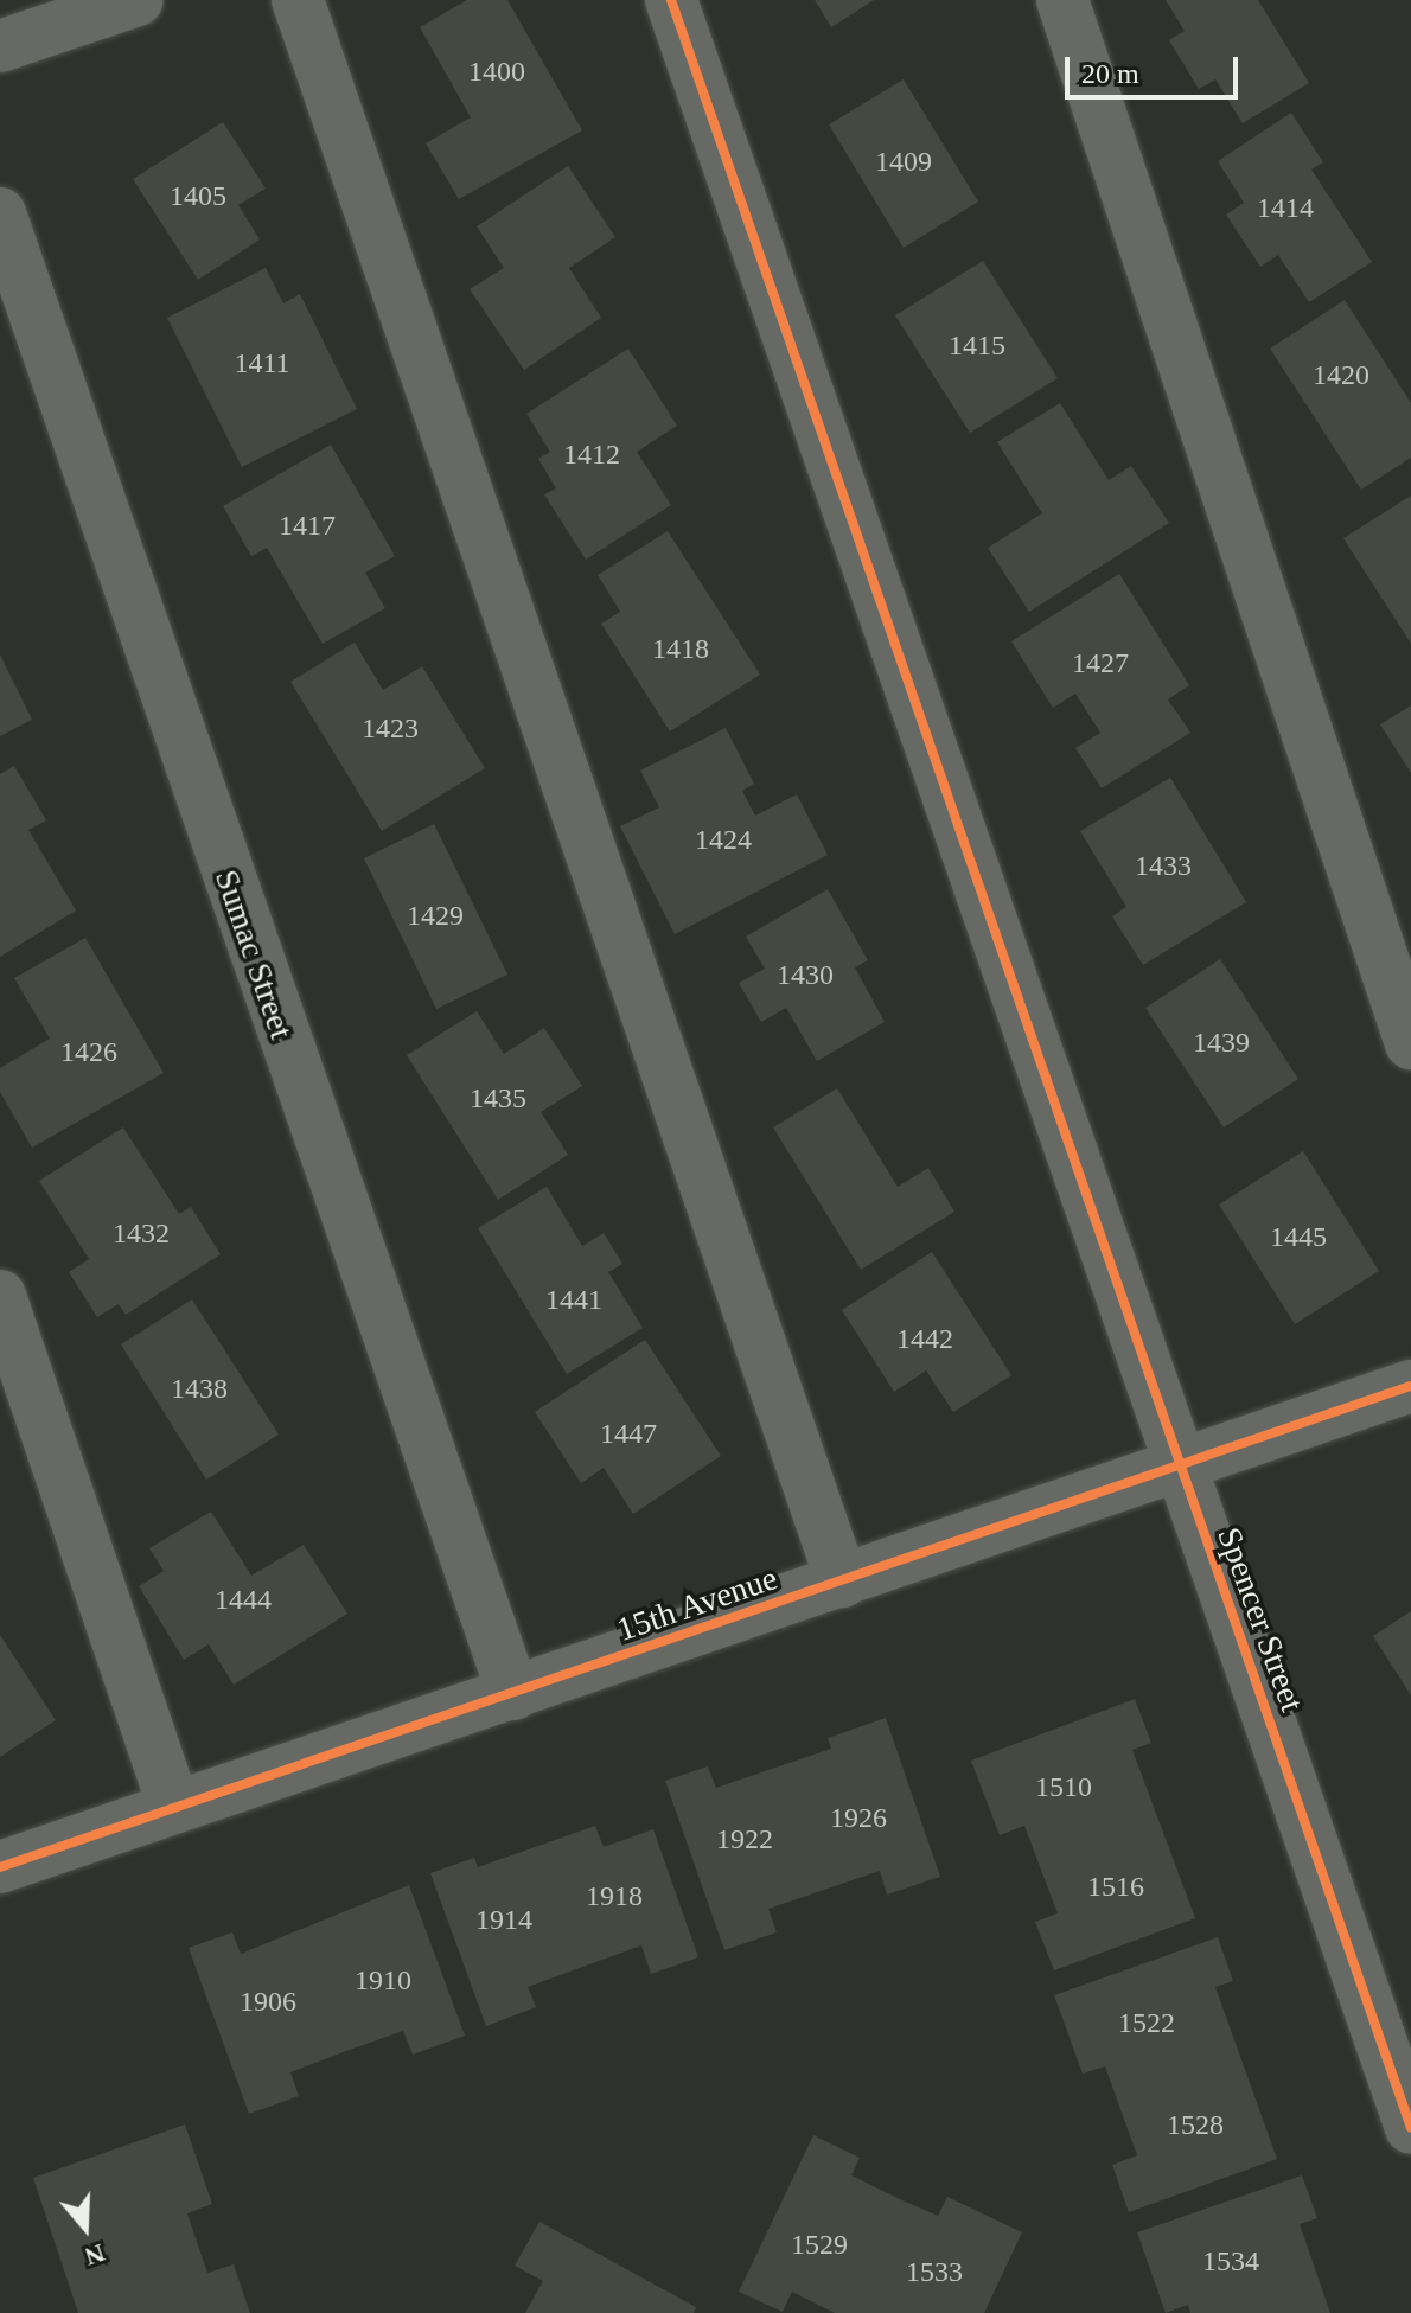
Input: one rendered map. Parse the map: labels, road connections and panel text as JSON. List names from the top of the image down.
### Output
{
  "streets": {
    "street": ["Sumac Street", "15th Avenue", "Spencer Street"]
  },
  "crossings": [
    ["Sumac Street", "15th Avenue"],
    ["15th Avenue", "Spencer Street"]
  ],
  "house_numbers": [
    "1400",
    "1409",
    "1405",
    "1414",
    "1415",
    "1411",
    "1420",
    "1412",
    "1417",
    "1418",
    "1427",
    "1423",
    "1424",
    "1433",
    "1429",
    "1430",
    "1439",
    "1426",
    "1435",
    "1432",
    "1445",
    "1441",
    "1442",
    "1438",
    "1447",
    "1444",
    "1510",
    "1926",
    "1922",
    "1516",
    "1918",
    "1914",
    "1910",
    "1906",
    "1522",
    "1528",
    "1529",
    "1534",
    "1533"
  ],
  "scale_bar": "20 m",
  "north": "bottom"
}
